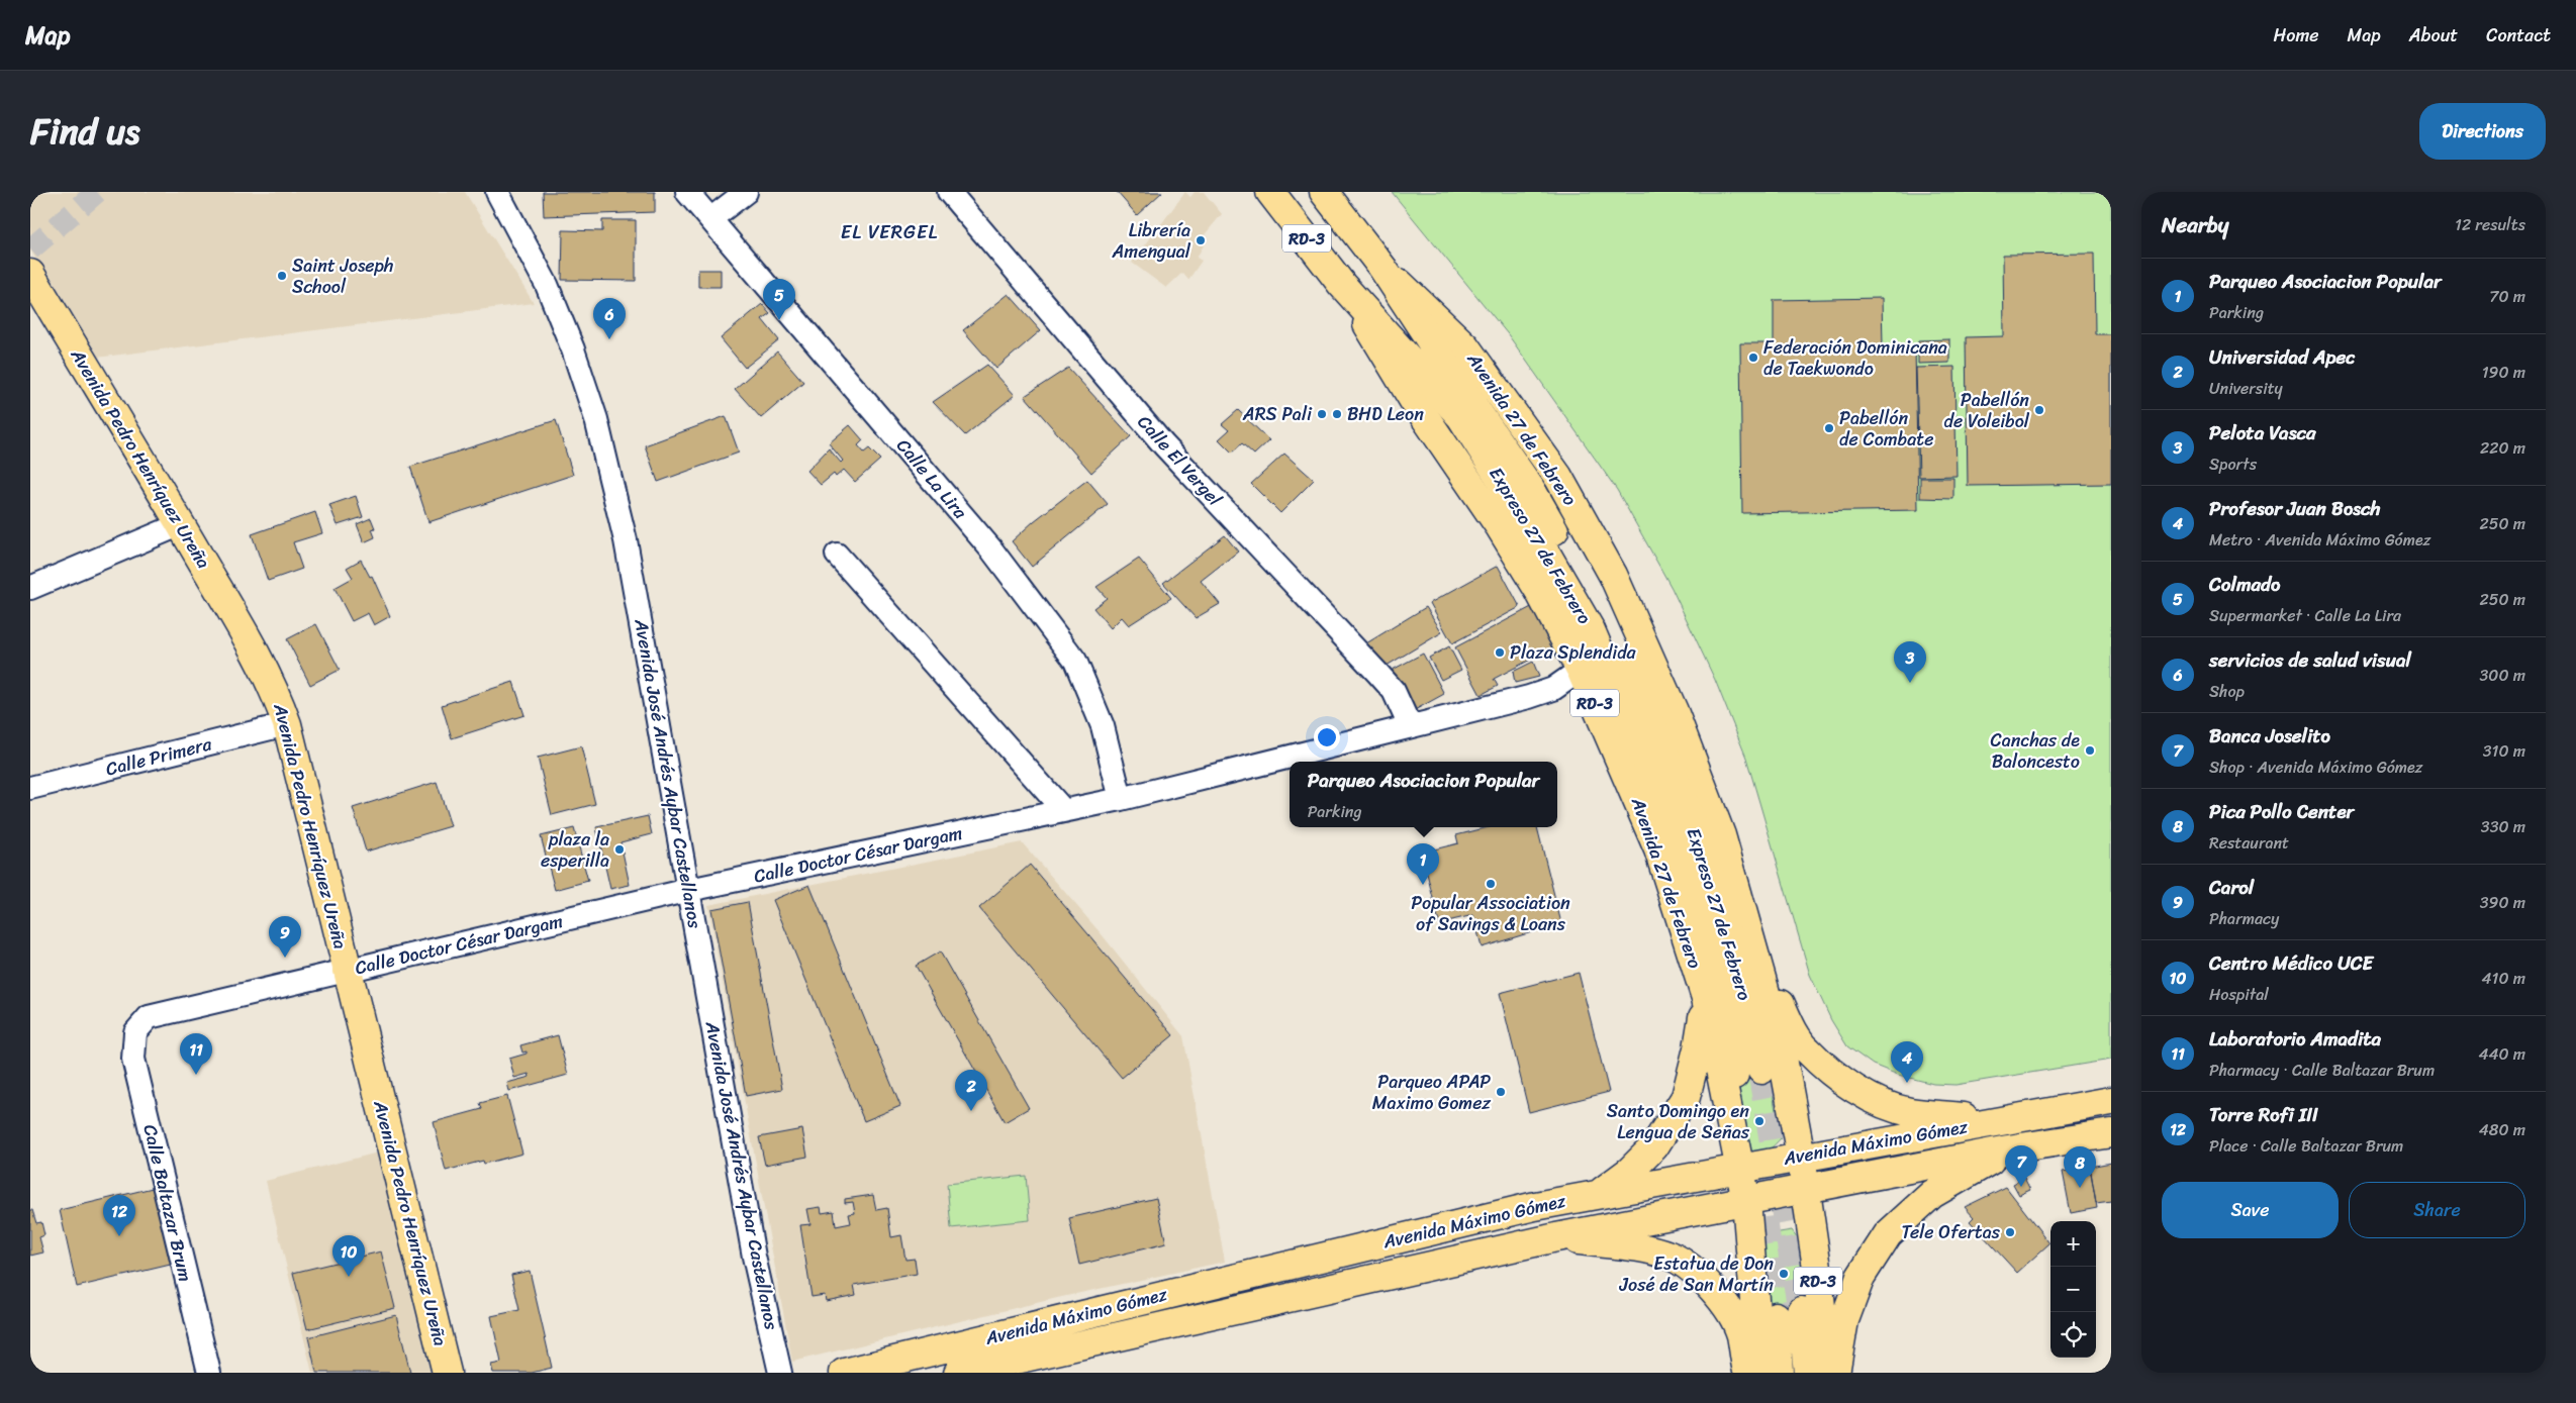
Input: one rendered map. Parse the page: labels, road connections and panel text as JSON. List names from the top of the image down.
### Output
{
  "streets": {
    "main road": [
      "RD-3",
      "Avenida 27 de Febrero",
      "Avenida Pedro Henríquez Ureña",
      "Expreso 27 de Febrero",
      "Avenida Máximo Gómez"
    ],
    "street": [
      "Calle El Vergel",
      "Calle La Lira",
      "Calle Primera",
      "Avenida José Andrés Aybar Castellanos",
      "Calle Doctor César Dargam",
      "Calle Baltazar Brum"
    ]
  },
  "crossings": [
    ["Avenida 27 de Febrero", "Expreso 27 de Febrero"],
    ["Avenida 27 de Febrero", "Calle Doctor César Dargam"],
    ["Avenida 27 de Febrero", "Avenida Máximo Gómez"],
    ["Avenida Pedro Henríquez Ureña", "Calle Primera"],
    ["Avenida Pedro Henríquez Ureña", "Calle Doctor César Dargam"],
    ["Calle El Vergel", "Calle Doctor César Dargam"],
    ["Calle La Lira", "Calle Doctor César Dargam"],
    ["Avenida José Andrés Aybar Castellanos", "Calle Doctor César Dargam"],
    ["Calle Doctor César Dargam", "Calle Baltazar Brum"]
  ],
  "districts": ["EL VERGEL"],
  "places": [
    "Librería Amengual",
    "Saint Joseph School",
    "Federación Dominicana de Taekwondo",
    "Pabellón de Voleibol",
    "ARS Pali",
    "BHD Leon",
    "Pabellón de Combate",
    "Plaza Splendida",
    "Canchas de Baloncesto",
    "plaza la esperilla",
    "Popular Association of Savings & Loans",
    "Parqueo APAP Maximo Gomez",
    "Santo Domingo en Lengua de Señas",
    "Tele Ofertas",
    "Estatua de Don José de San Martín"
  ],
  "page": {
    "header": "Map",
    "nav": [
      "Home",
      "Map",
      "About",
      "Contact"
    ],
    "title": "Find us",
    "buttons": [
      "Directions",
      ["Save", "Share"]
    ],
    "heading": ["Nearby", "12 results"],
    "list": [
      {
        "mark": "1",
        "name": "Parqueo Asociacion Popular",
        "note": "Parking",
        "value": "70 m"
      },
      {
        "mark": "2",
        "name": "Universidad Apec",
        "note": "University",
        "value": "190 m"
      },
      {
        "mark": "3",
        "name": "Pelota Vasca",
        "note": "Sports",
        "value": "220 m"
      },
      {
        "mark": "4",
        "name": "Profesor Juan Bosch",
        "note": "Metro · Avenida Máximo Gómez",
        "value": "250 m"
      },
      {
        "mark": "5",
        "name": "Colmado",
        "note": "Supermarket · Calle La Lira",
        "value": "250 m"
      },
      {
        "mark": "6",
        "name": "servicios de salud visual",
        "note": "Shop",
        "value": "300 m"
      },
      {
        "mark": "7",
        "name": "Banca Joselito",
        "note": "Shop · Avenida Máximo Gómez",
        "value": "310 m"
      },
      {
        "mark": "8",
        "name": "Pica Pollo Center",
        "note": "Restaurant",
        "value": "330 m"
      },
      {
        "mark": "9",
        "name": "Carol",
        "note": "Pharmacy",
        "value": "390 m"
      },
      {
        "mark": "10",
        "name": "Centro Médico UCE",
        "note": "Hospital",
        "value": "410 m"
      },
      {
        "mark": "11",
        "name": "Laboratorio Amadita",
        "note": "Pharmacy · Calle Baltazar Brum",
        "value": "440 m"
      },
      {
        "mark": "12",
        "name": "Torre Rofi III",
        "note": "Place · Calle Baltazar Brum",
        "value": "480 m"
      }
    ],
    "pins": [
      "5",
      "6",
      "3",
      "1",
      "9",
      "11",
      "4",
      "2",
      "7",
      "8",
      "12",
      "10"
    ],
    "popup": ["Parqueo Asociacion Popular", "Parking"],
    "map_buttons": ["+", "−"]
  }
}
